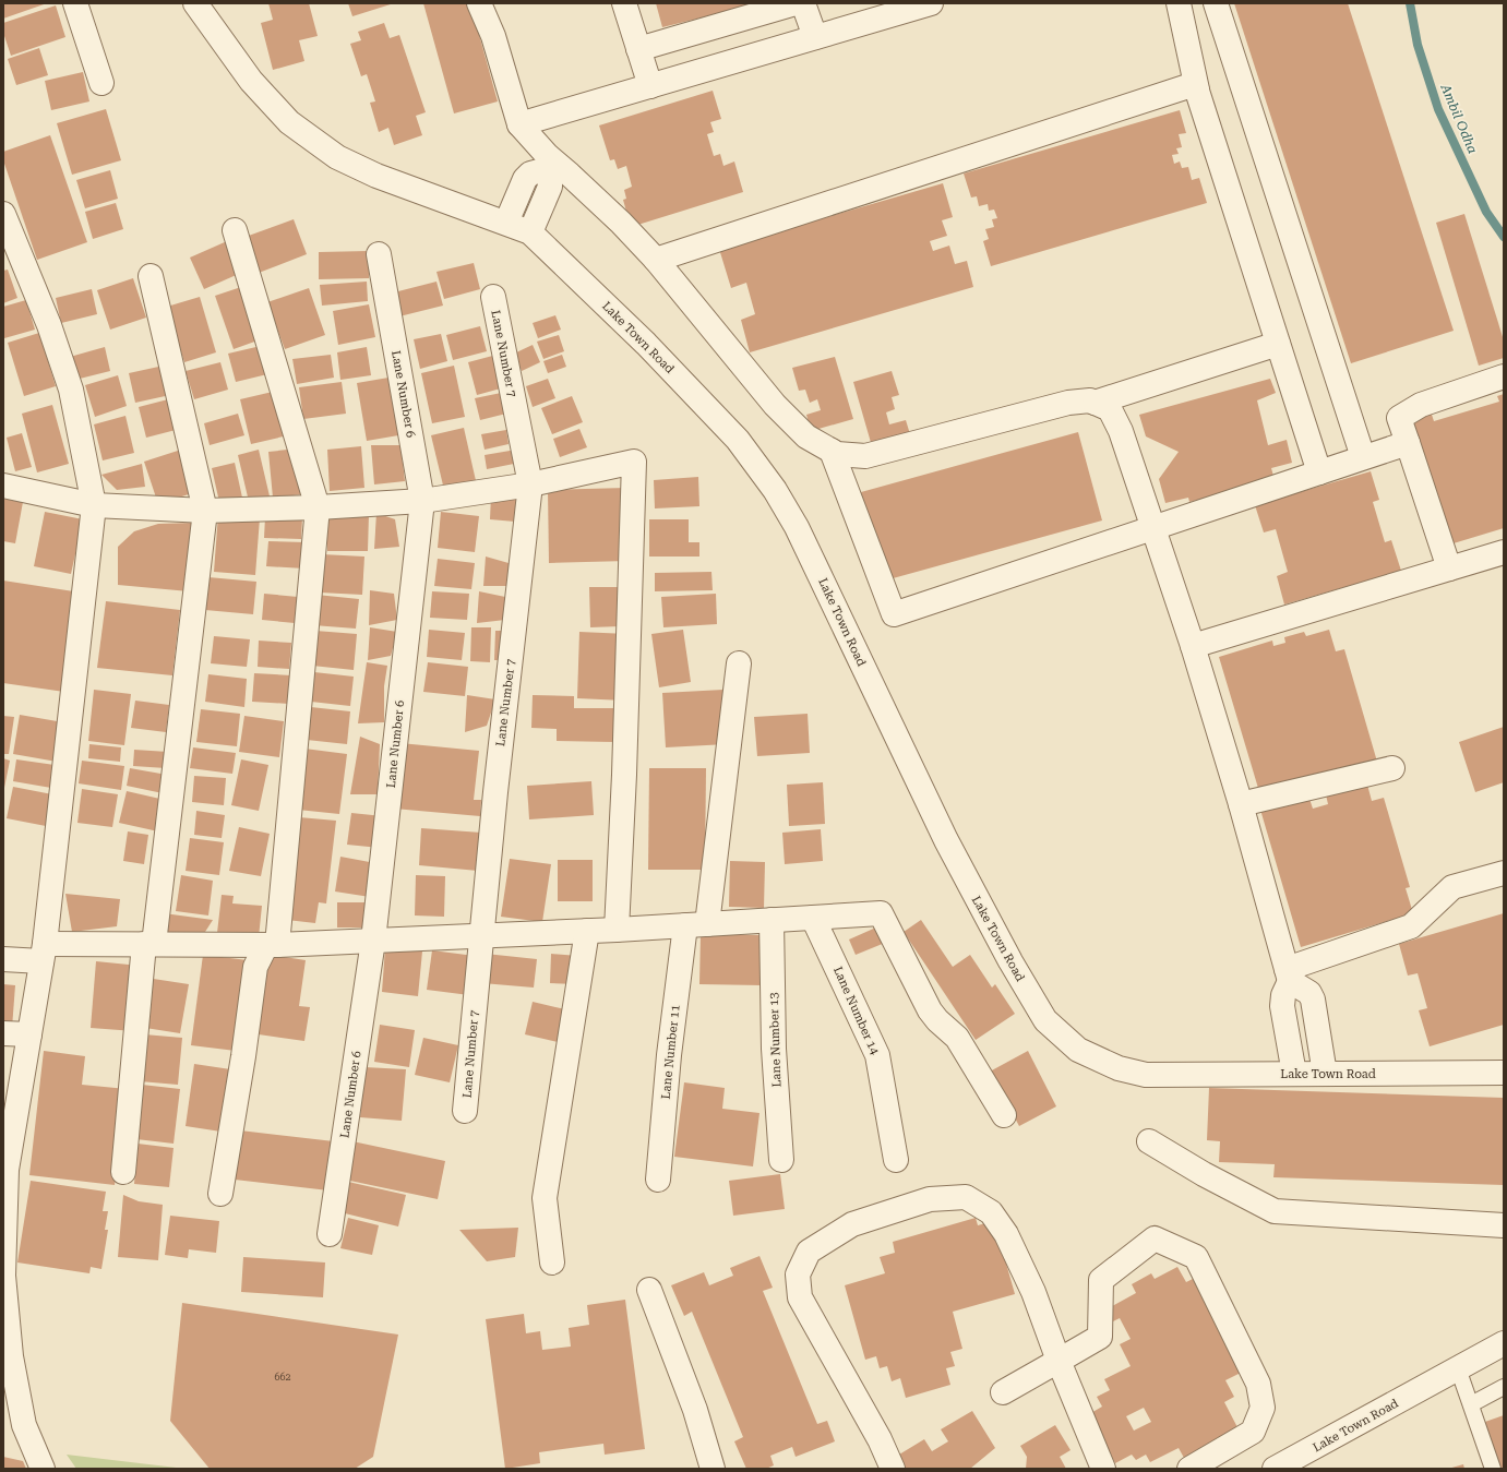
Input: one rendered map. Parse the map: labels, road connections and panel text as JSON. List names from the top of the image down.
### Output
{
  "streets": {
    "street": [
      "Lake Town Road",
      "Lane Number 7",
      "Lane Number 6",
      "Lane Number 14",
      "Lane Number 13",
      "Lane Number 11"
    ]
  },
  "water": ["Ambil Odha"],
  "house_numbers": ["662"]
}
